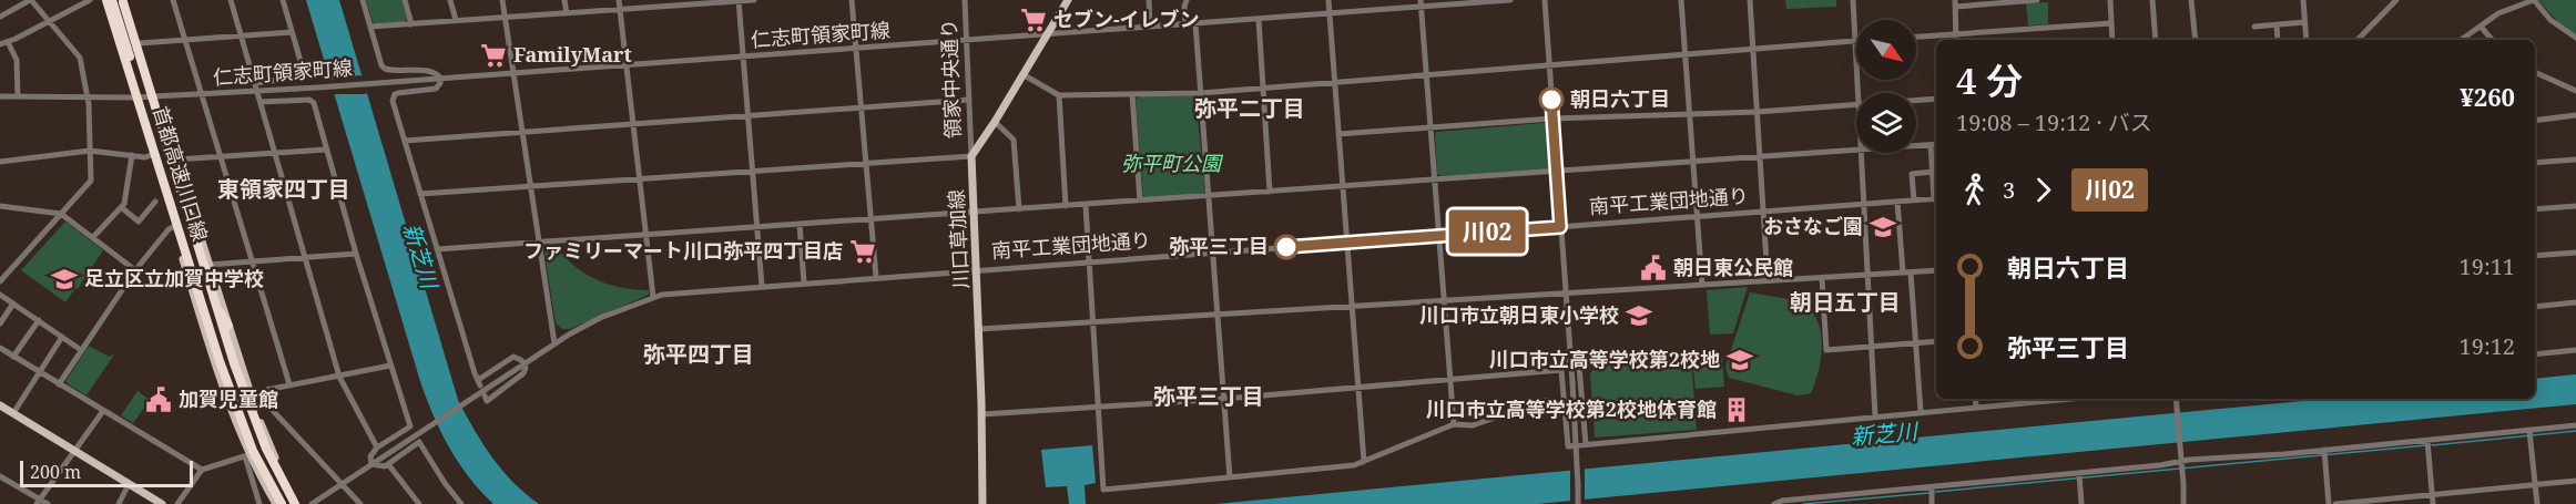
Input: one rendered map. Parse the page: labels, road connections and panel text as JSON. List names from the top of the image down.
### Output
{
  "streets": {
    "highway": ["首都高速川口線"],
    "main road": ["川口草加線"],
    "street": ["仁志町領家町線", "領家中央通り", "南平工業団地通り"]
  },
  "crossings": [
    ["仁志町領家町線", "領家中央通り"],
    ["領家中央通り", "川口草加線"],
    ["南平工業団地通り", "川口草加線"]
  ],
  "districts": [
    "弥平二丁目",
    "東領家四丁目",
    "朝日五丁目",
    "弥平四丁目",
    "弥平三丁目"
  ],
  "water": ["新芝川"],
  "parks": ["弥平町公園"],
  "places": {
    "supermarket": ["セブン-イレブン", "FamilyMart", "ファミリーマート川口弥平四丁目店"],
    "other": ["朝日六丁目", "弥平三丁目"],
    "school or university": [
      "おさなご園",
      "足立区立加賀中学校",
      "川口市立朝日東小学校",
      "川口市立高等学校第2校地"
    ],
    "public building": ["朝日東公民館", "加賀児童館"],
    "building": ["川口市立高等学校第2校地体育館"]
  },
  "lines": ["bus line 川02"],
  "scale_bar": "200 m",
  "north": "bottom right",
  "page": {
    "on_map": "川02",
    "heading": ["4 分", "19:08 – 19:12 · バス", "¥260"],
    "legs": ["3", "川02"],
    "list": [
      {
        "name": "朝日六丁目",
        "value": "19:11"
      },
      {
        "name": "弥平三丁目",
        "value": "19:12"
      }
    ],
    "scale": "200 m"
  }
}
